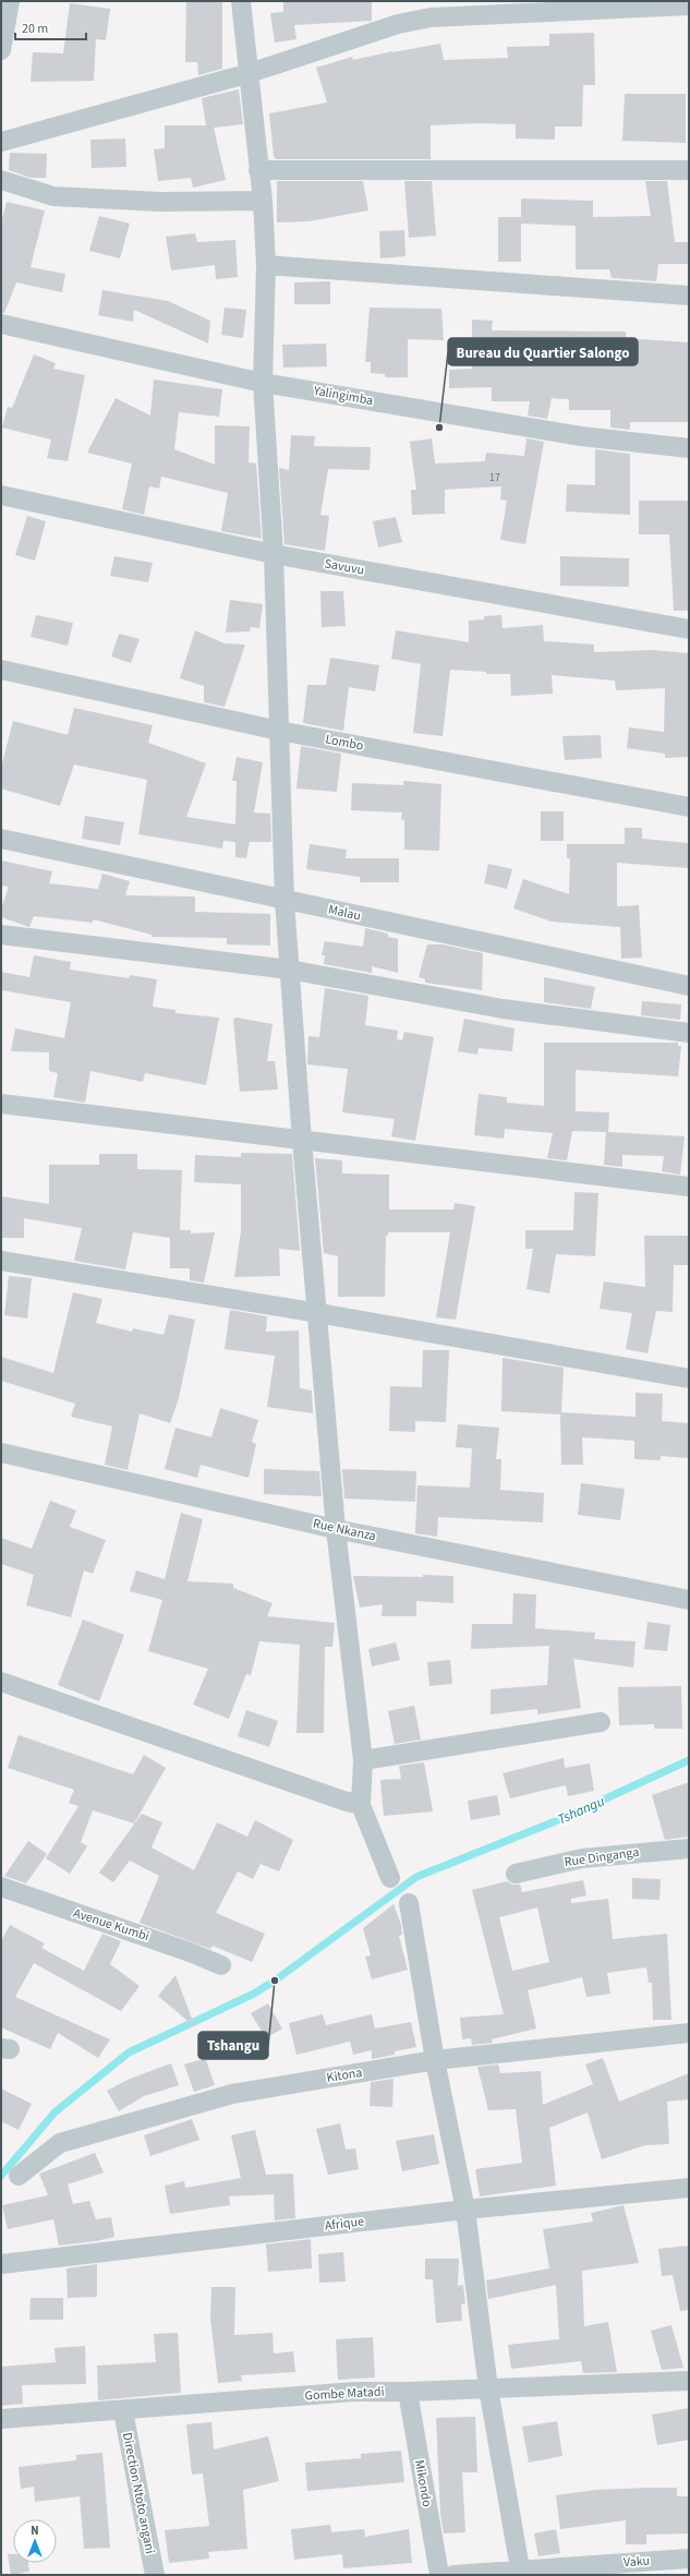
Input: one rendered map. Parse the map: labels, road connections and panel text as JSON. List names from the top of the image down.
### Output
{
  "streets": {
    "street": [
      "Yalingimba",
      "Savuvu",
      "Lombo",
      "Malau",
      "Rue Nkanza",
      "Rue Dinganga",
      "Avenue Kumbi",
      "Kitona",
      "Afrique",
      "Gombe Matadi",
      "Mikondo",
      "Direction Ntoto angani",
      "Vaku"
    ]
  },
  "crossings": [
    ["Gombe Matadi", "Mikondo"],
    ["Gombe Matadi", "Direction Ntoto angani"]
  ],
  "water": ["Tshangu"],
  "places": ["Bureau du Quartier Salongo", "Tshangu"],
  "house_numbers": ["17"],
  "scale_bar": "20 m",
  "north": "top"
}
